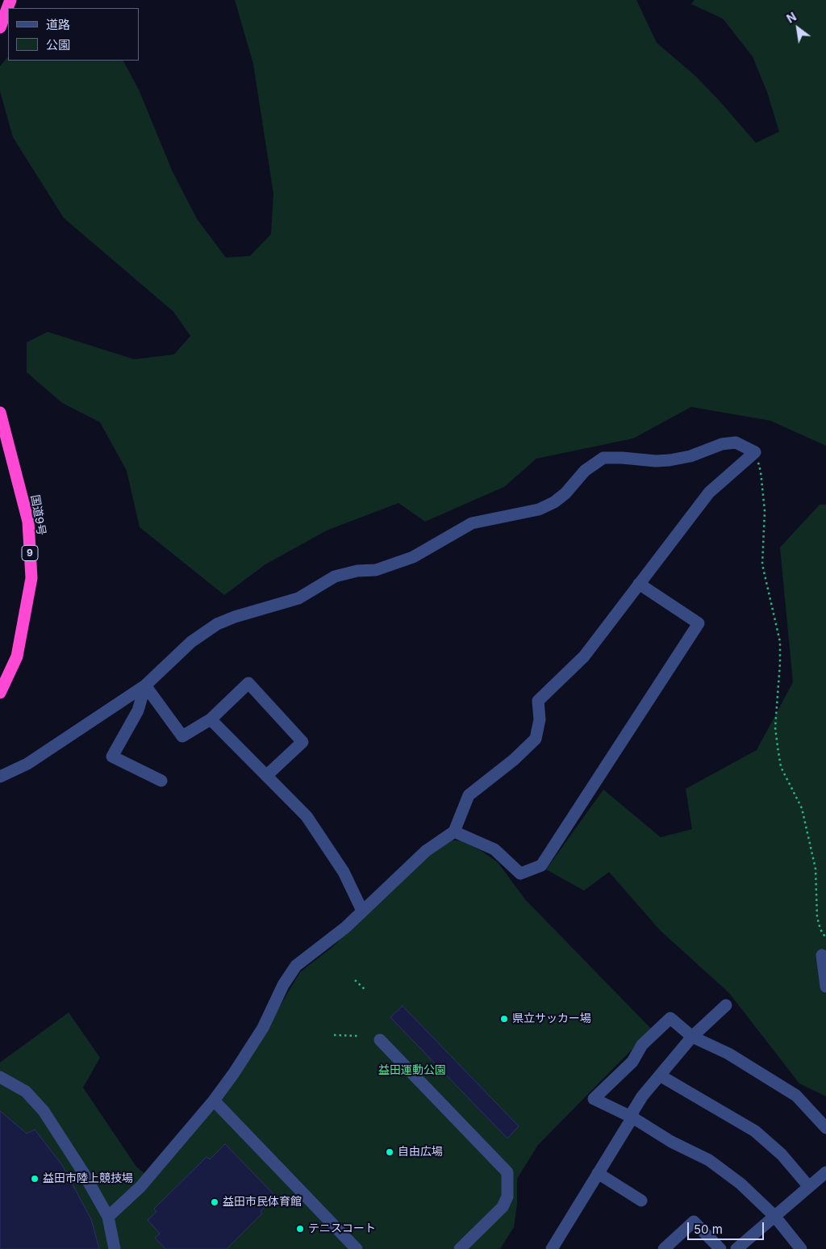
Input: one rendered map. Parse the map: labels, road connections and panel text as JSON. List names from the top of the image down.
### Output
{
  "streets": {
    "highway": ["国道9号", "9"]
  },
  "parks": ["益田運動公園"],
  "places": [
    "県立サッカー場",
    "自由広場",
    "益田市陸上競技場",
    "益田市民体育館",
    "テニスコート"
  ],
  "legend": ["道路", "公園"],
  "scale_bar": "50 m",
  "north": "top left"
}
